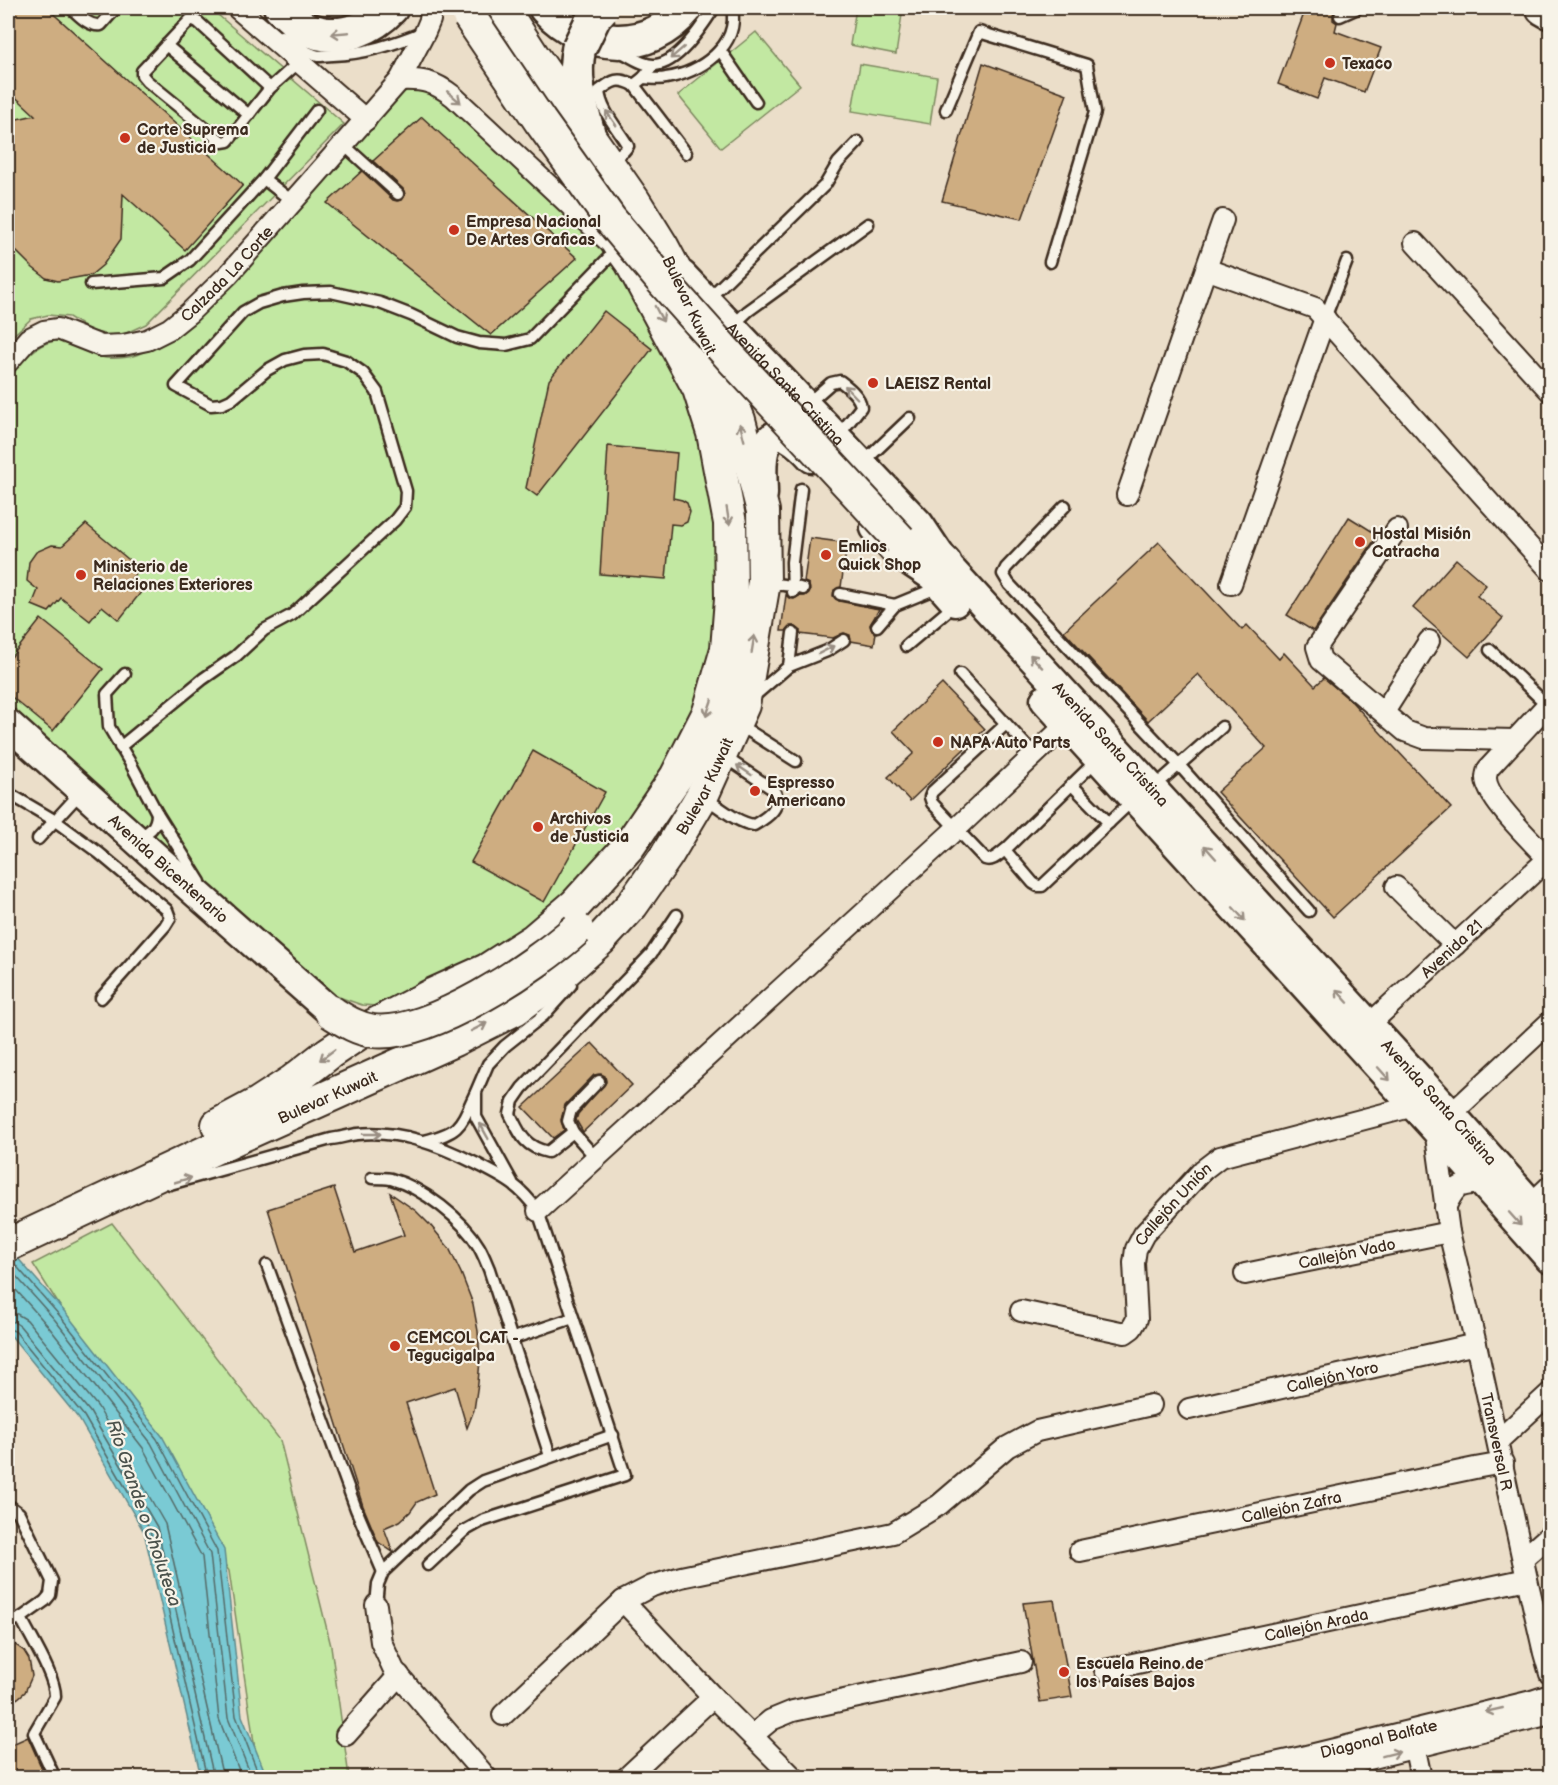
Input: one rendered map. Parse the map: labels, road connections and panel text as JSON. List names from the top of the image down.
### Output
{
  "streets": {
    "main road": ["Bulevar Kuwait"],
    "street": [
      "Calzada La Corte",
      "Avenida Santa Cristina",
      "Avenida Bicentenario",
      "Avenida 21",
      "Callejón Unión",
      "Callejón Vado",
      "Callejón Yoro",
      "Transversal R",
      "Callejón Zafra",
      "Callejón Arada",
      "Diagonal Balfate"
    ]
  },
  "crossings": [
    ["Bulevar Kuwait", "Avenida Santa Cristina"],
    ["Avenida Santa Cristina", "Avenida 21"],
    ["Avenida Santa Cristina", "Callejón Unión"],
    ["Avenida Santa Cristina", "Transversal R"],
    ["Callejón Vado", "Transversal R"],
    ["Callejón Yoro", "Transversal R"],
    ["Transversal R", "Callejón Zafra"],
    ["Transversal R", "Callejón Arada"]
  ],
  "water": ["Río Grande o Choluteca"],
  "places": [
    "Texaco",
    "Corte Suprema de Justicia",
    "Empresa Nacional De Artes Graficas",
    "LAEISZ Rental",
    "Hostal Misión Catracha",
    "Emlios Quick Shop",
    "Ministerio de Relaciones Exteriores",
    "NAPA Auto Parts",
    "Espresso Americano",
    "Archivos de Justicia",
    "CEMCOL CAT - Tegucigalpa",
    "Escuela Reino de los Países Bajos"
  ]
}
